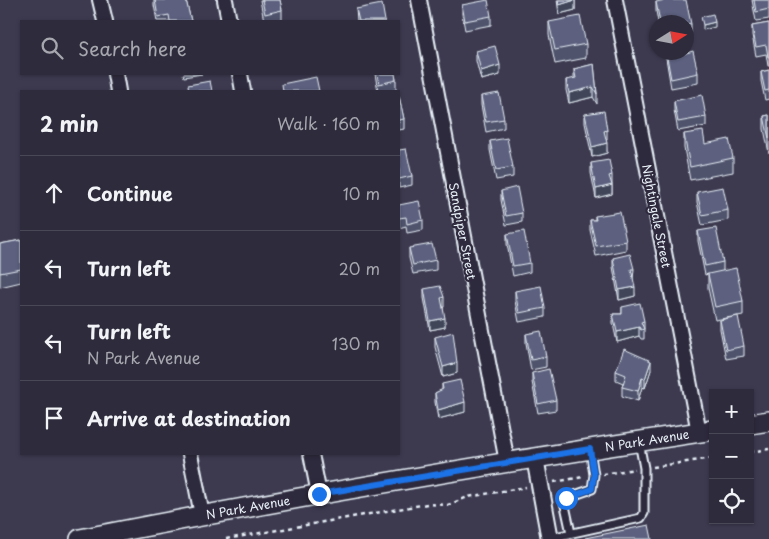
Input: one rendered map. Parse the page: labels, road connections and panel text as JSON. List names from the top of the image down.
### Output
{
  "streets": {
    "main road": ["N Park Avenue"],
    "street": ["Nightingale Street", "Sandpiper Street"]
  },
  "crossings": [
    ["Nightingale Street", "N Park Avenue"],
    ["Sandpiper Street", "N Park Avenue"]
  ],
  "north": "right",
  "page": {
    "search": "Search here",
    "heading": ["2 min", "Walk · 160 m"],
    "list": [
      ["Continue", "10 m"],
      ["Turn left", "20 m"],
      ["Turn left", "N Park Avenue", "130 m"],
      "Arrive at destination"
    ],
    "map_buttons": ["+", "−"]
  }
}
